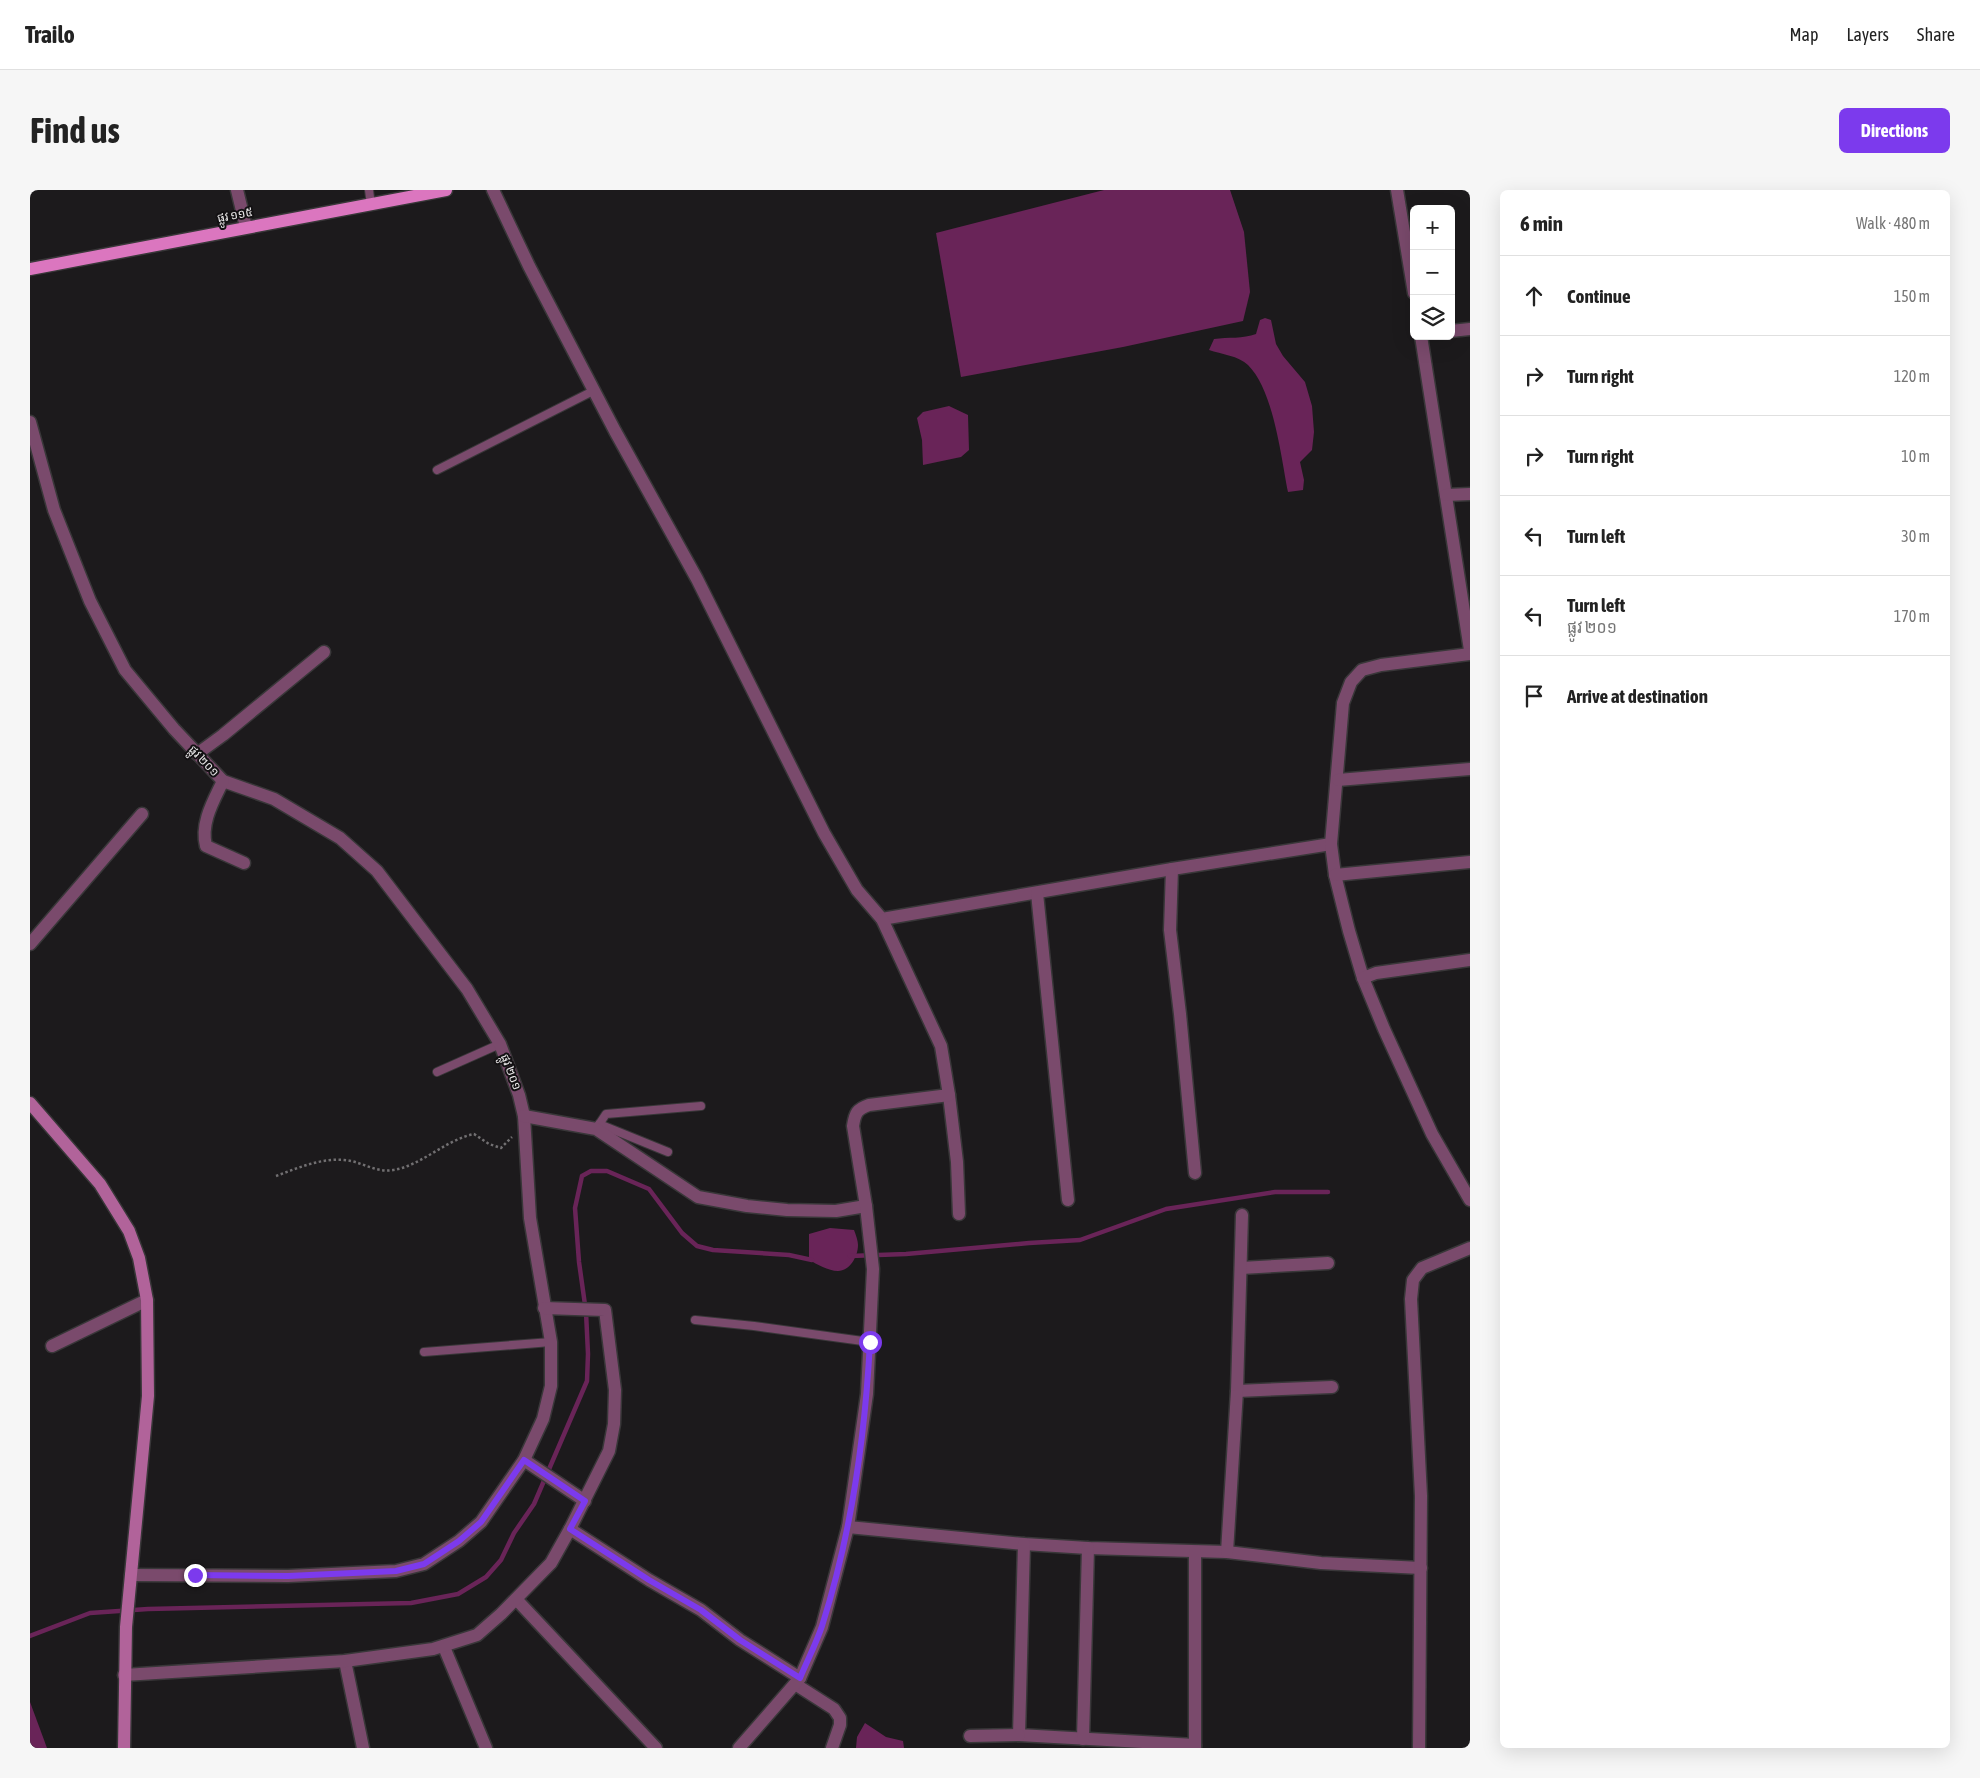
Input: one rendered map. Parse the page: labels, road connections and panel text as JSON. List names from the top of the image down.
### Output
{
  "streets": {
    "main road": ["ផ្លូវ ១១៥"],
    "street": ["ផ្លូវ ២០១"]
  },
  "page": {
    "header": "Trailo",
    "nav": ["Map", "Layers", "Share"],
    "buttons": "Directions",
    "title": "Find us",
    "heading": ["6 min", "Walk · 480 m"],
    "map_buttons": ["+", "−"],
    "list": [
      ["Continue", "150 m"],
      ["Turn right", "120 m"],
      ["Turn right", "10 m"],
      ["Turn left", "30 m"],
      ["Turn left", "ផ្លូវ ២០១", "170 m"],
      "Arrive at destination"
    ]
  }
}
